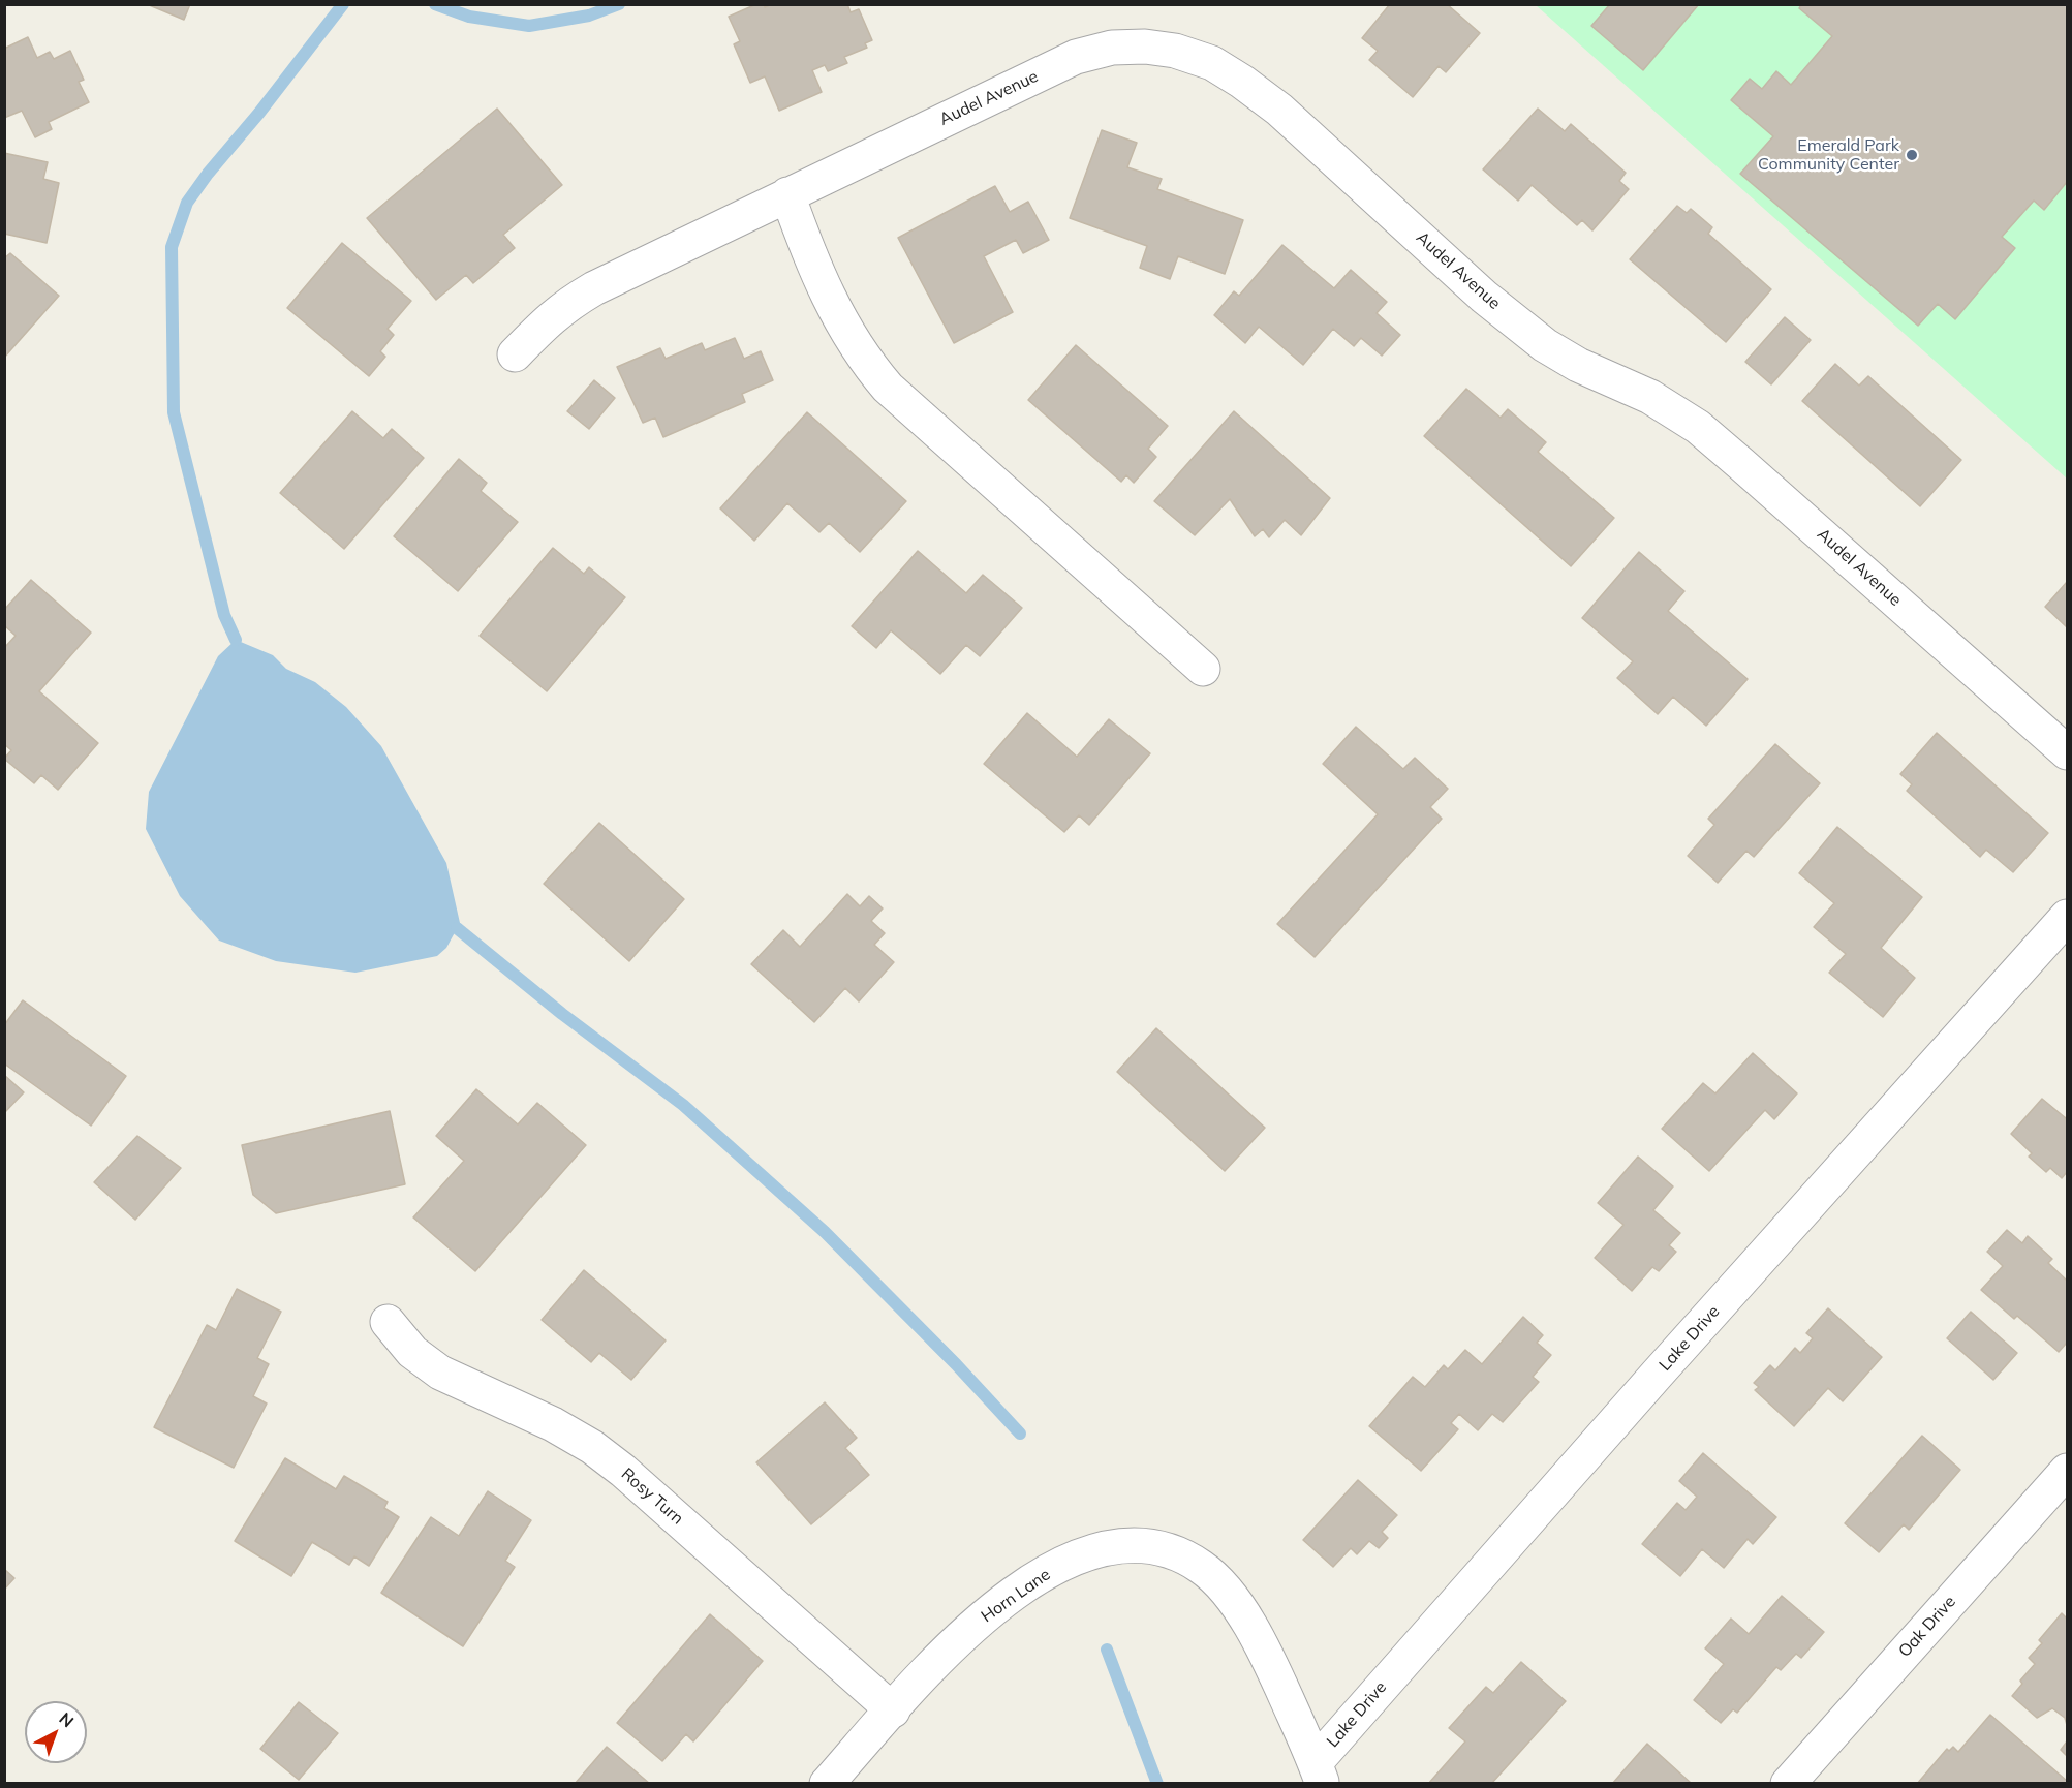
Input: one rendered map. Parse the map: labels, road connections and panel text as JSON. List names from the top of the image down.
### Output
{
  "streets": {
    "street": [
      "Audel Avenue",
      "Lake Drive",
      "Rosy Turn",
      "Horn Lane",
      "Oak Drive"
    ]
  },
  "crossings": [
    ["Lake Drive", "Horn Lane"],
    ["Rosy Turn", "Horn Lane"]
  ],
  "places": ["Emerald Park Community Center"],
  "north": "top right"
}
